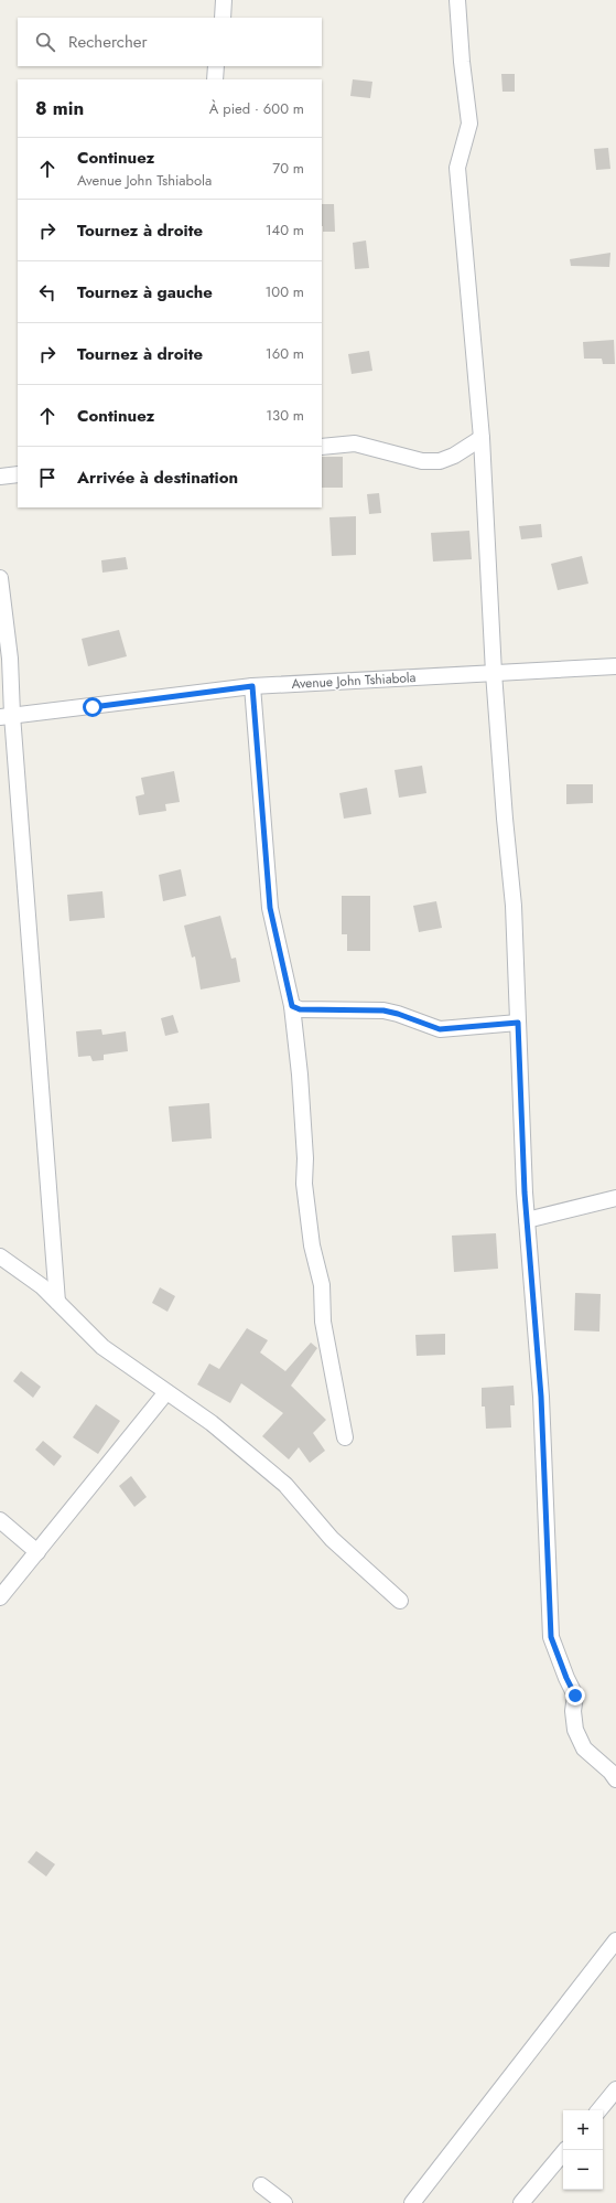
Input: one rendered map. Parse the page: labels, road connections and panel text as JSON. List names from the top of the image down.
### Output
{
  "streets": {
    "street": ["Avenue John Tshiabola"]
  },
  "page": {
    "search": "Rechercher",
    "heading": ["8 min", "À pied · 600 m"],
    "list": [
      ["Continuez", "Avenue John Tshiabola", "70 m"],
      ["Tournez à droite", "140 m"],
      ["Tournez à gauche", "100 m"],
      ["Tournez à droite", "160 m"],
      ["Continuez", "130 m"],
      "Arrivée à destination"
    ],
    "map_buttons": ["+", "−"]
  }
}
